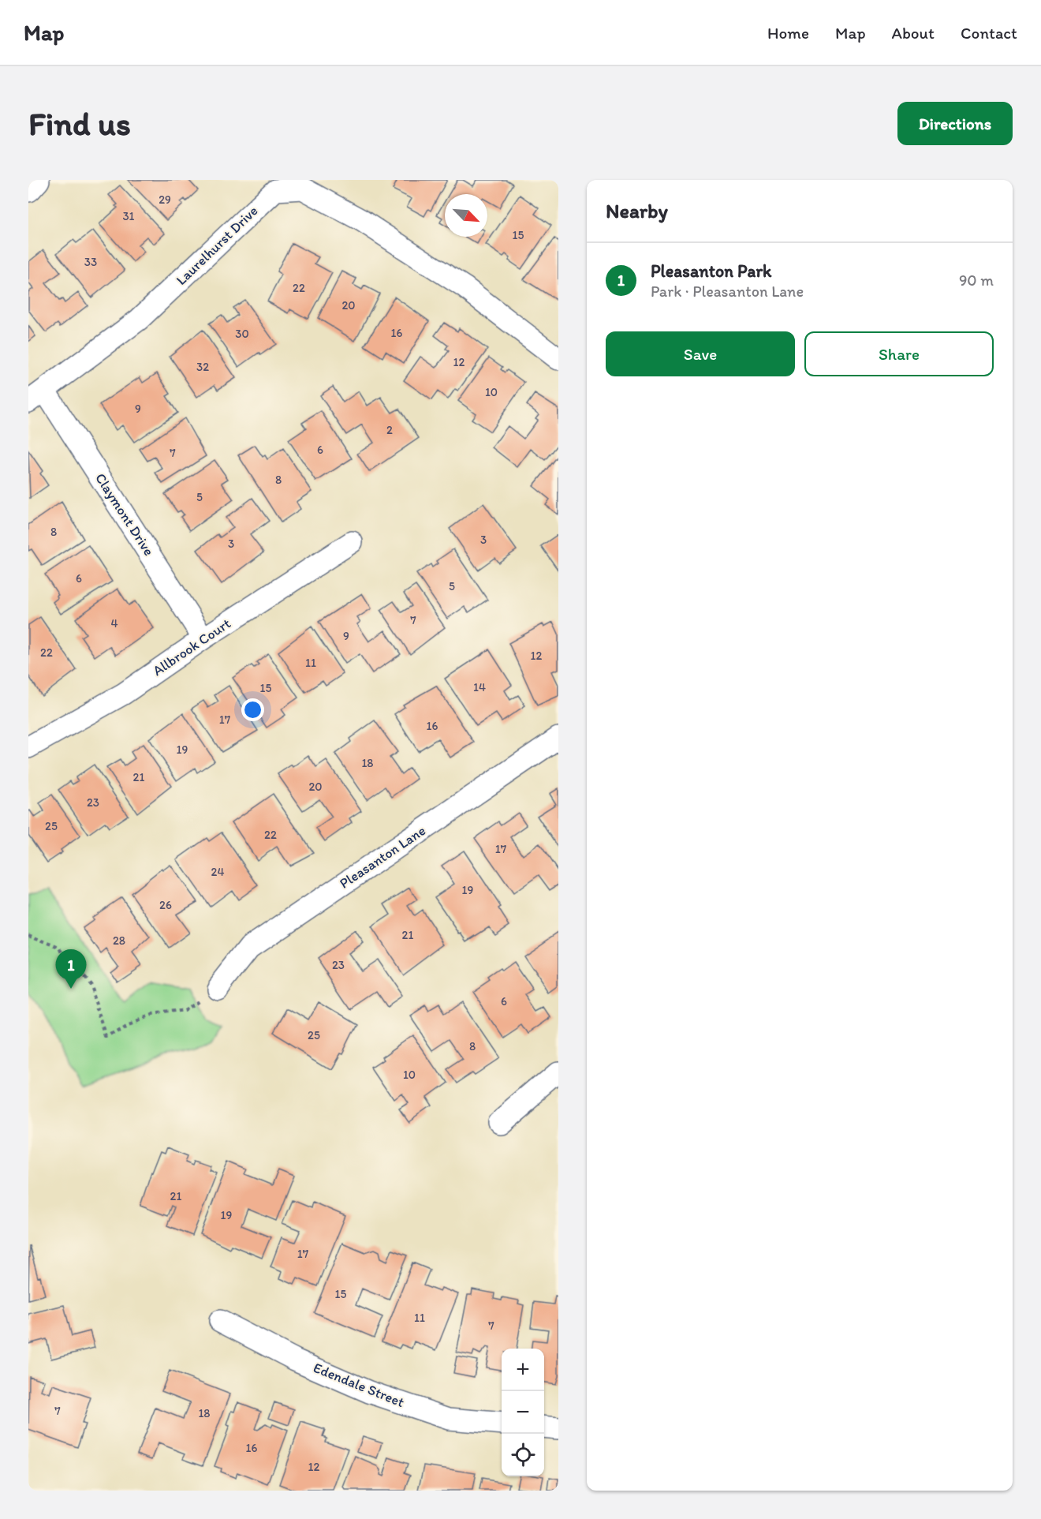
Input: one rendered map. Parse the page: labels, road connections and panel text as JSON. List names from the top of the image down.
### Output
{
  "streets": {
    "street": [
      "Laurelhurst Drive",
      "Claymont Drive",
      "Allbrook Court",
      "Pleasanton Lane",
      "Edendale Street"
    ]
  },
  "crossings": [
    ["Laurelhurst Drive", "Claymont Drive"],
    ["Claymont Drive", "Allbrook Court"]
  ],
  "house_numbers": [
    "29",
    "31",
    "15",
    "33",
    "22",
    "20",
    "16",
    "30",
    "12",
    "32",
    "10",
    "9",
    "2",
    "6",
    "7",
    "8",
    "5",
    "8",
    "3",
    "3",
    "6",
    "5",
    "7",
    "4",
    "9",
    "22",
    "12",
    "11",
    "14",
    "15",
    "17",
    "16",
    "19",
    "18",
    "21",
    "20",
    "23",
    "25",
    "22",
    "17",
    "24",
    "19",
    "26",
    "21",
    "28",
    "23",
    "6",
    "25",
    "8",
    "10",
    "21",
    "19",
    "17",
    "15",
    "11",
    "7",
    "7",
    "18",
    "16",
    "12"
  ],
  "north": "bottom right",
  "page": {
    "header": "Map",
    "nav": [
      "Home",
      "Map",
      "About",
      "Contact"
    ],
    "buttons": [
      "Directions",
      ["Save", "Share"]
    ],
    "title": "Find us",
    "heading": "Nearby",
    "list": [
      {
        "mark": "1",
        "name": "Pleasanton Park",
        "note": "Park · Pleasanton Lane",
        "value": "90 m"
      }
    ],
    "pins": "1",
    "map_buttons": ["+", "−"]
  }
}
